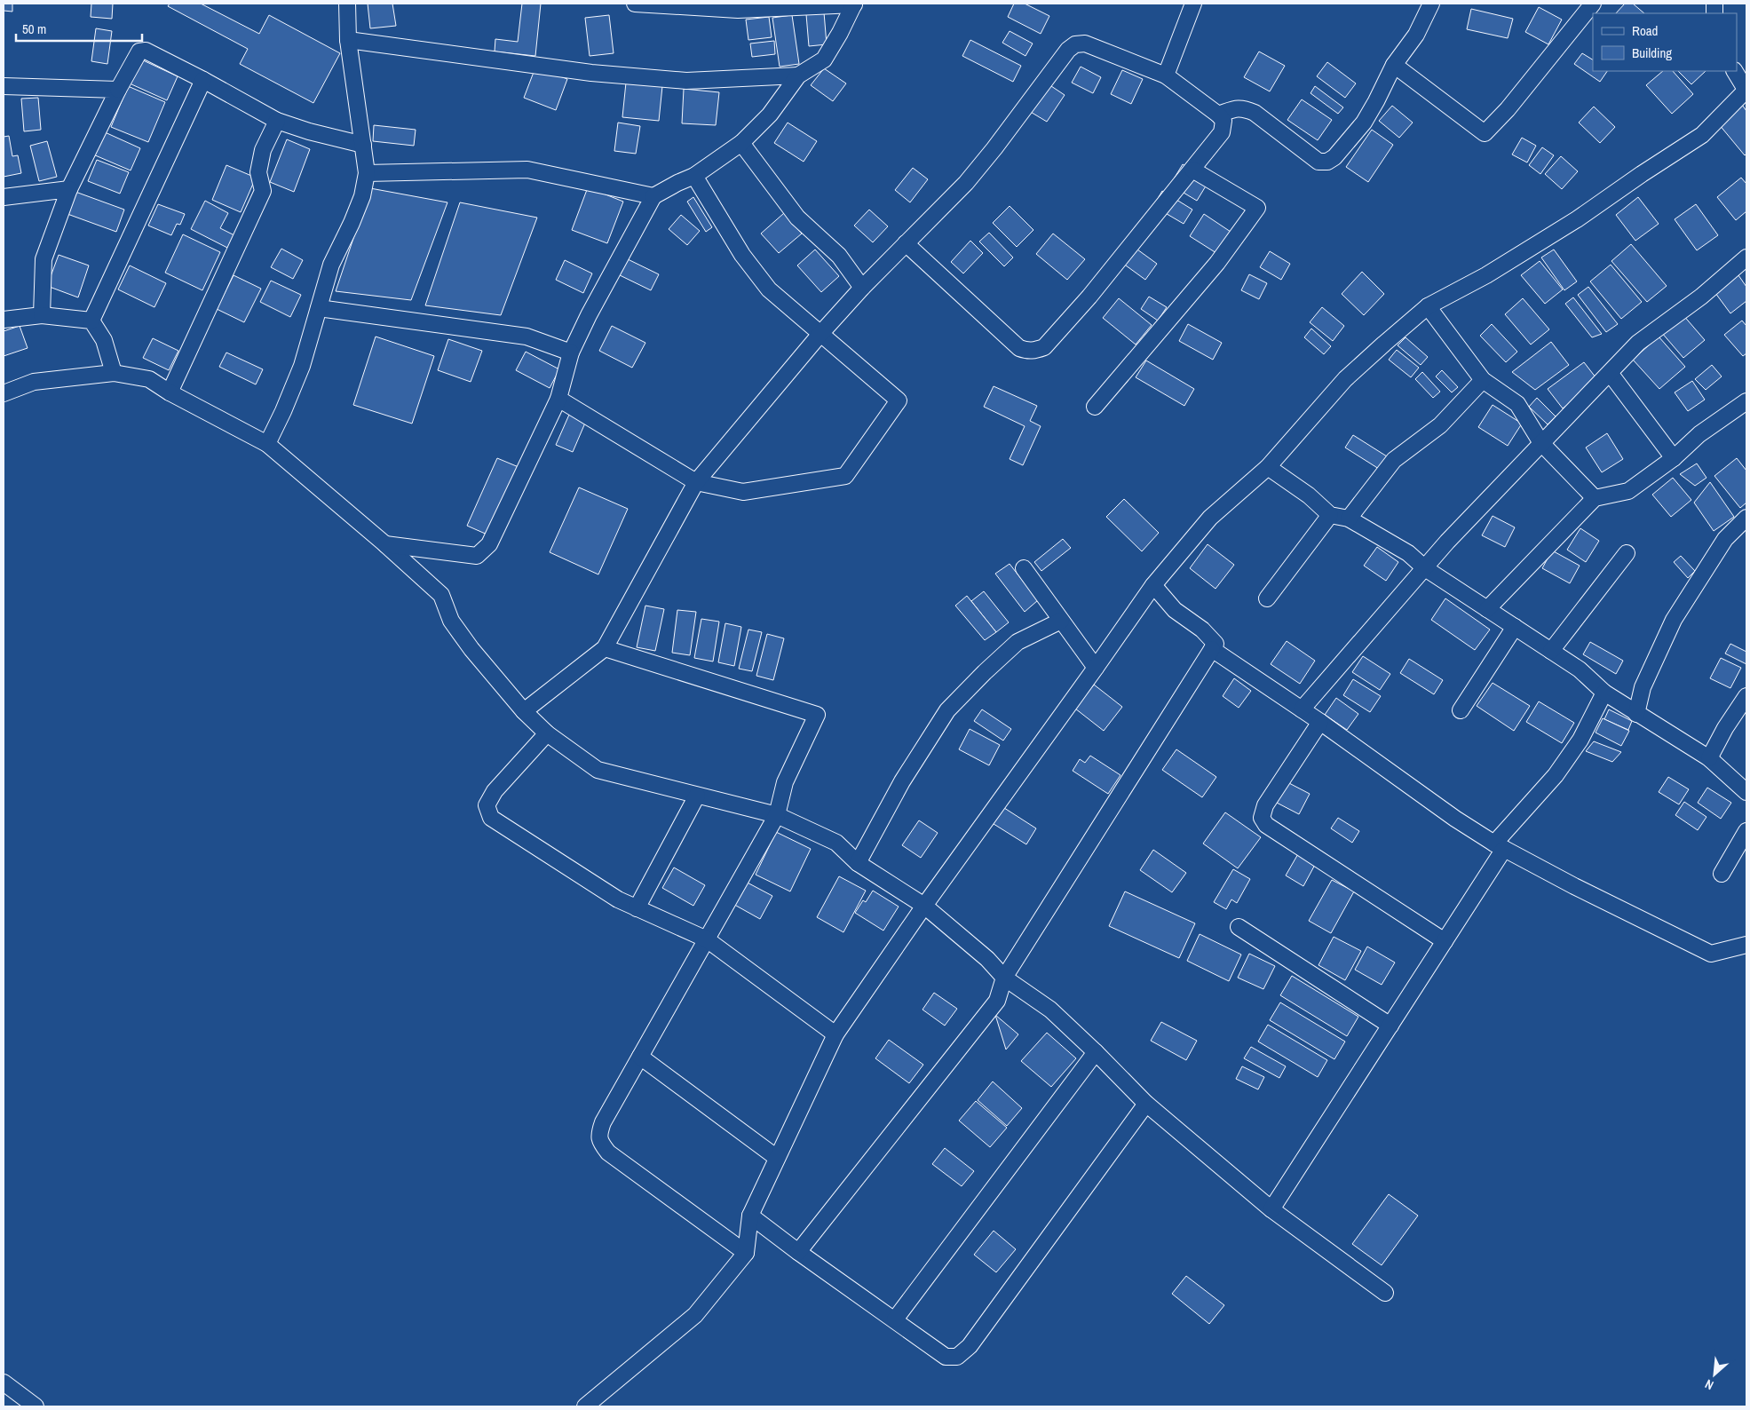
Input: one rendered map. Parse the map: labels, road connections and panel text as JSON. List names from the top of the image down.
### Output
{
  "legend": ["Road", "Building"],
  "scale_bar": "50 m",
  "north": "bottom left"
}
